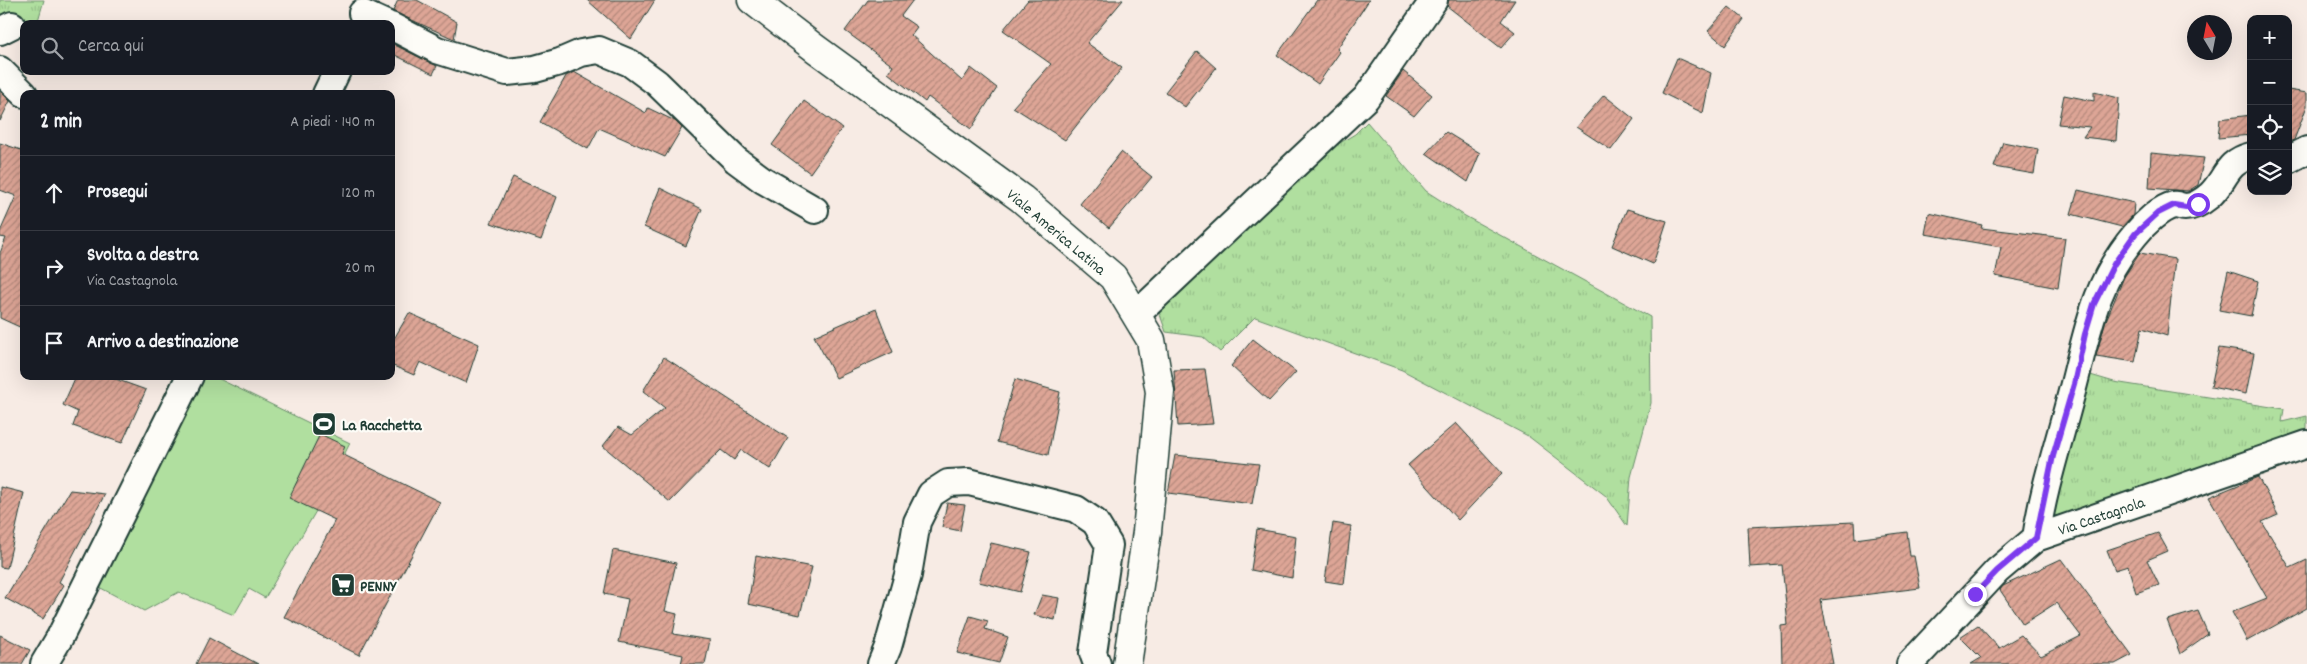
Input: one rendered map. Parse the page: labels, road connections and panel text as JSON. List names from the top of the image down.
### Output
{
  "streets": {
    "main road": ["Viale America Latina"],
    "street": ["Via Castagnola"]
  },
  "places": {
    "sports": ["La Racchetta"],
    "supermarket": ["PENNY"]
  },
  "north": "top",
  "page": {
    "map_buttons": ["+", "−"],
    "search": "Cerca qui",
    "heading": ["2 min", "A piedi · 140 m"],
    "list": [
      ["Prosegui", "120 m"],
      ["Svolta a destra", "Via Castagnola", "20 m"],
      "Arrivo a destinazione"
    ]
  }
}
